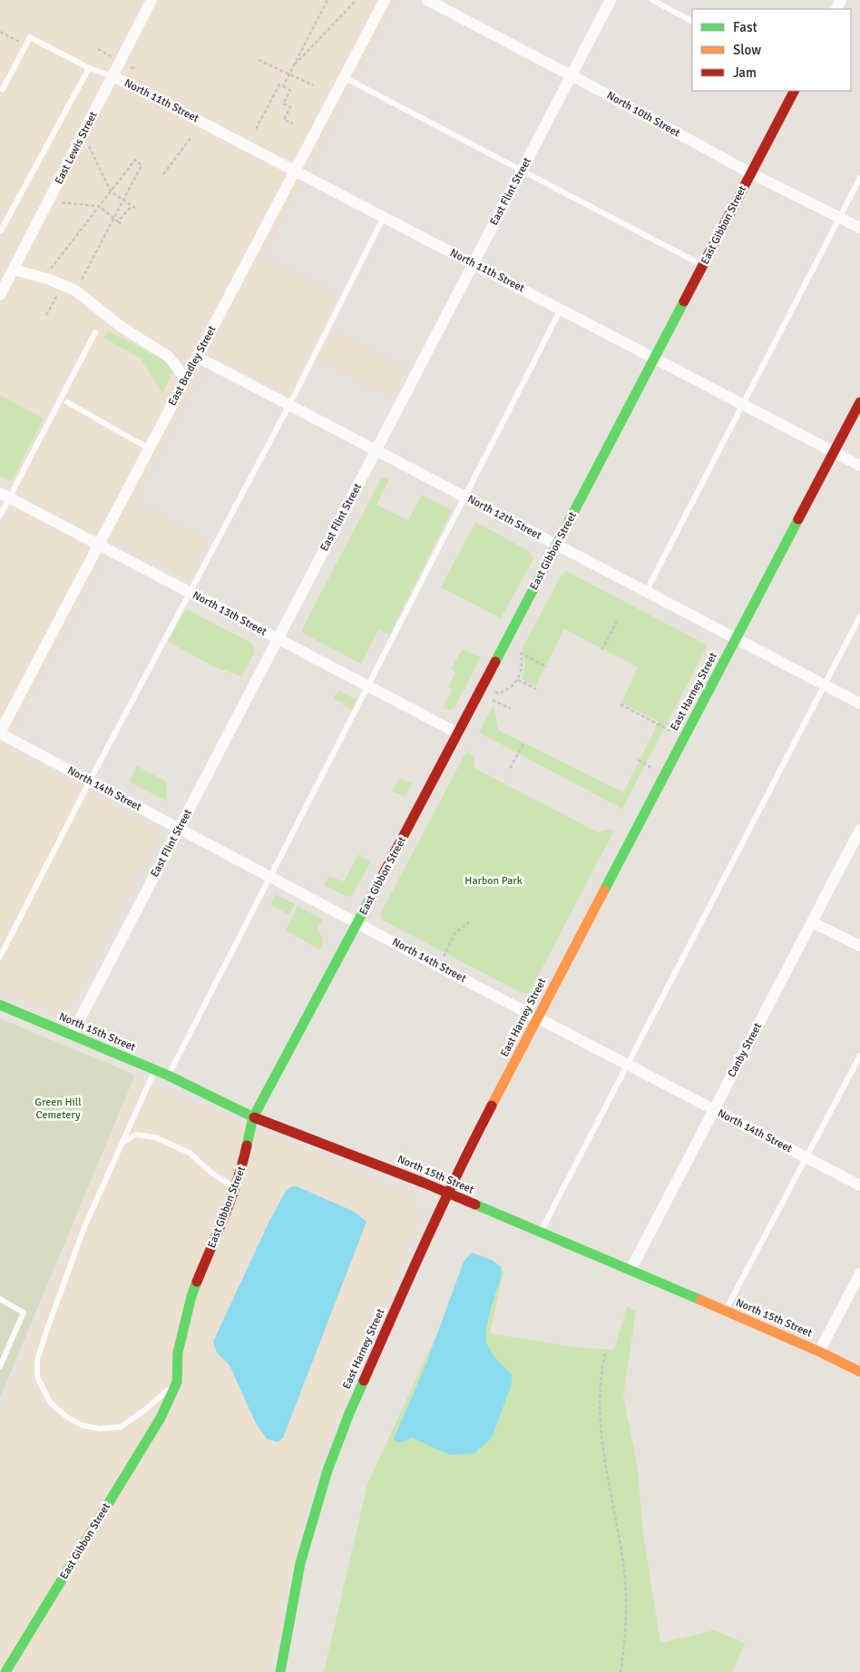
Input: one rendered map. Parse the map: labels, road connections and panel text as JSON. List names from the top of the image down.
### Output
{
  "streets": {
    "main road": ["East Gibbon Street", "East Harney Street", "North 15th Street"],
    "street": [
      "North 11th Street",
      "North 10th Street",
      "East Lewis Street",
      "East Flint Street",
      "East Bradley Street",
      "North 12th Street",
      "North 13th Street",
      "North 14th Street",
      "Canby Street"
    ]
  },
  "crossings": [
    ["North 11th Street", "East Lewis Street"],
    ["North 11th Street", "East Flint Street"],
    ["North 11th Street", "East Gibbon Street"],
    ["North 11th Street", "East Bradley Street"],
    ["North 11th Street", "East Harney Street"],
    ["North 10th Street", "East Flint Street"],
    ["North 10th Street", "East Gibbon Street"],
    ["East Flint Street", "North 12th Street"],
    ["East Flint Street", "North 13th Street"],
    ["East Flint Street", "North 14th Street"],
    ["East Flint Street", "North 15th Street"],
    ["East Gibbon Street", "North 12th Street"],
    ["East Gibbon Street", "North 13th Street"],
    ["East Gibbon Street", "North 14th Street"],
    ["East Gibbon Street", "North 15th Street"],
    ["East Bradley Street", "North 12th Street"],
    ["East Bradley Street", "North 13th Street"],
    ["East Bradley Street", "North 14th Street"],
    ["North 12th Street", "East Harney Street"],
    ["East Harney Street", "North 14th Street"],
    ["East Harney Street", "North 15th Street"],
    ["North 14th Street", "Canby Street"],
    ["North 15th Street", "Canby Street"]
  ],
  "parks": ["Harbon Park", "Green Hill Cemetery"],
  "legend": ["Fast", "Slow", "Jam"]
}
